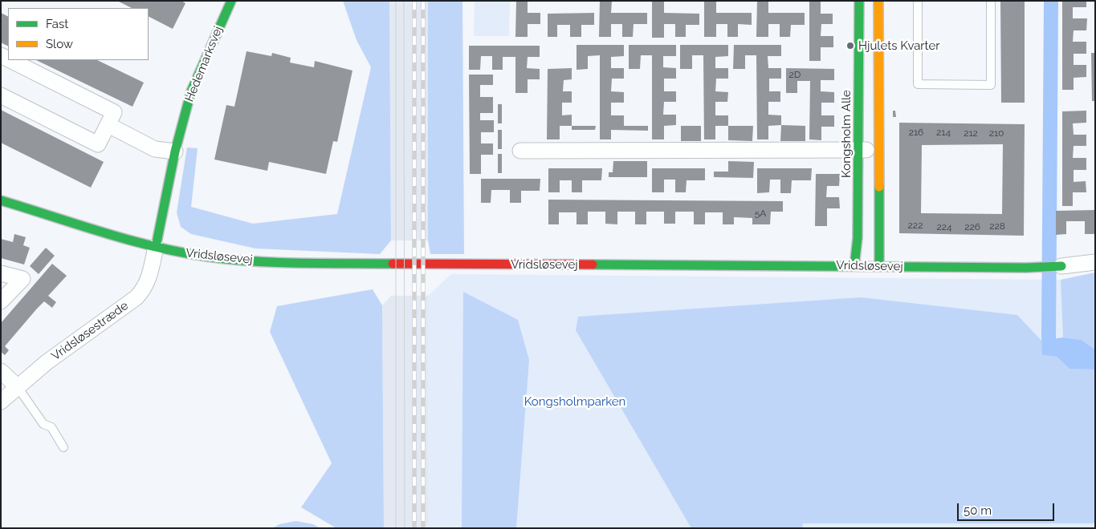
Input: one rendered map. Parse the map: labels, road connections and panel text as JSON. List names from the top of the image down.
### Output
{
  "streets": {
    "street": [
      "Hedemarksvej",
      "Kongsholm Alle",
      "Vridsløsevej",
      "Vridsløsestræde"
    ]
  },
  "crossings": [
    ["Hedemarksvej", "Vridsløsevej"],
    ["Hedemarksvej", "Vridsløsestræde"],
    ["Kongsholm Alle", "Vridsløsevej"],
    ["Vridsløsevej", "Vridsløsestræde"]
  ],
  "parks": ["Kongsholmparken"],
  "places": ["Hjulets Kvarter"],
  "house_numbers": [
    "2D",
    "216",
    "214",
    "212",
    "210",
    "5A",
    "222",
    "228",
    "224",
    "226"
  ],
  "legend": ["Fast", "Slow"],
  "scale_bar": "50 m"
}
